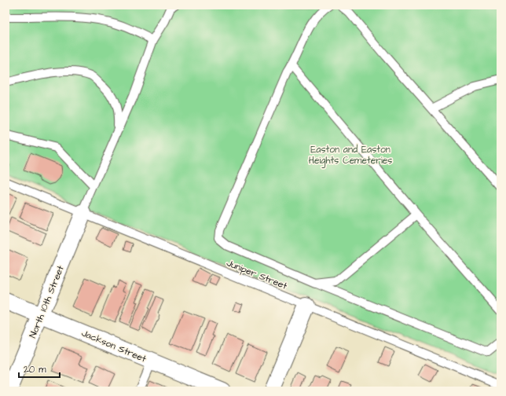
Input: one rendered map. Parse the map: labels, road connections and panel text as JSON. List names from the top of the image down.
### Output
{
  "streets": {
    "street": ["North 10th Street", "Jackson Street"],
    "lane": ["Juniper Street"]
  },
  "crossings": [
    ["Juniper Street", "North 10th Street"],
    ["North 10th Street", "Jackson Street"]
  ],
  "parks": ["Easton and Easton Heights Cemeteries"],
  "scale_bar": "20 m"
}
